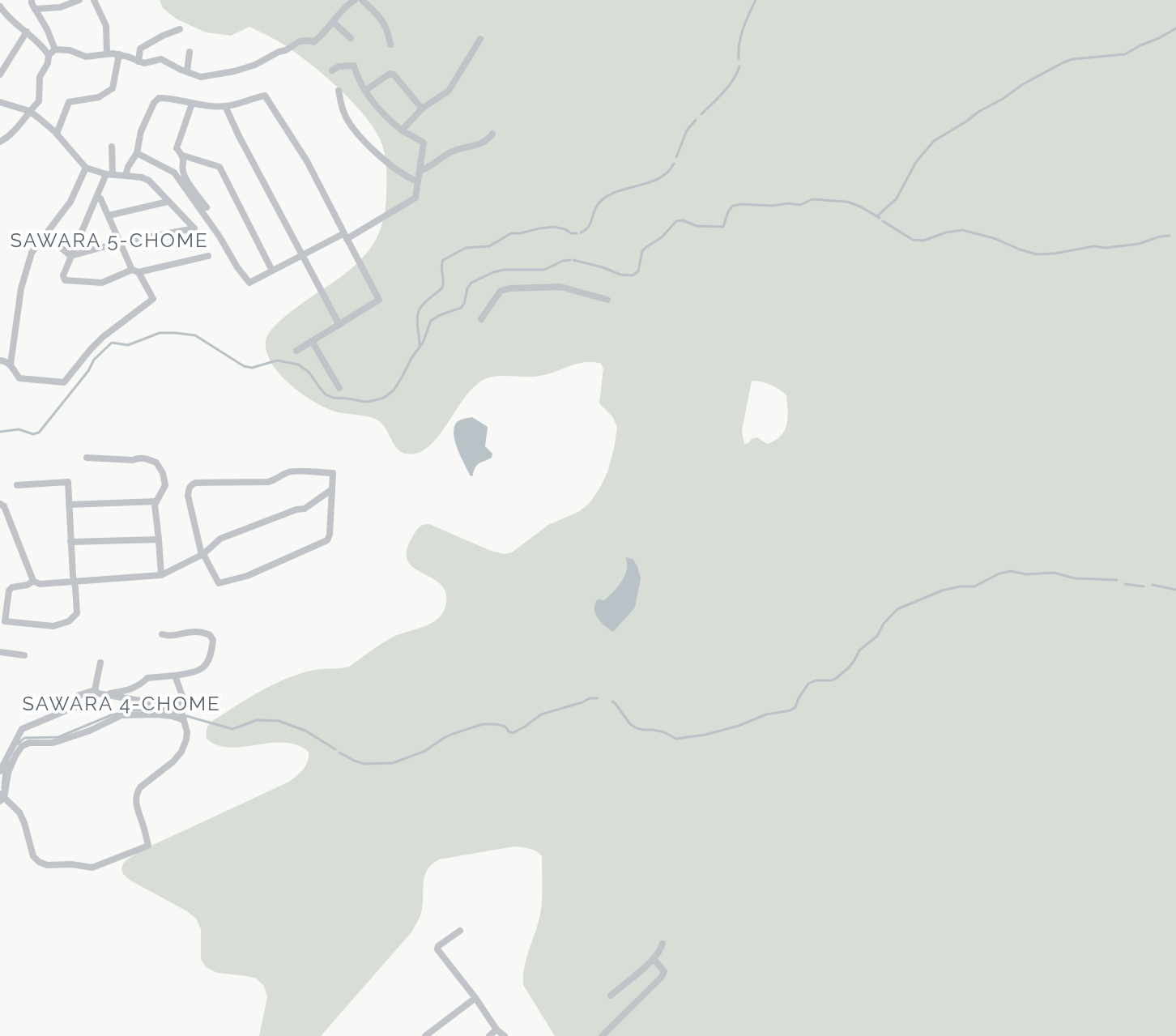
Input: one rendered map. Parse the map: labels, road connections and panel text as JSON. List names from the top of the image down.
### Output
{
  "districts": ["SAWARA 5-CHOME", "SAWARA 4-CHOME"]
}
